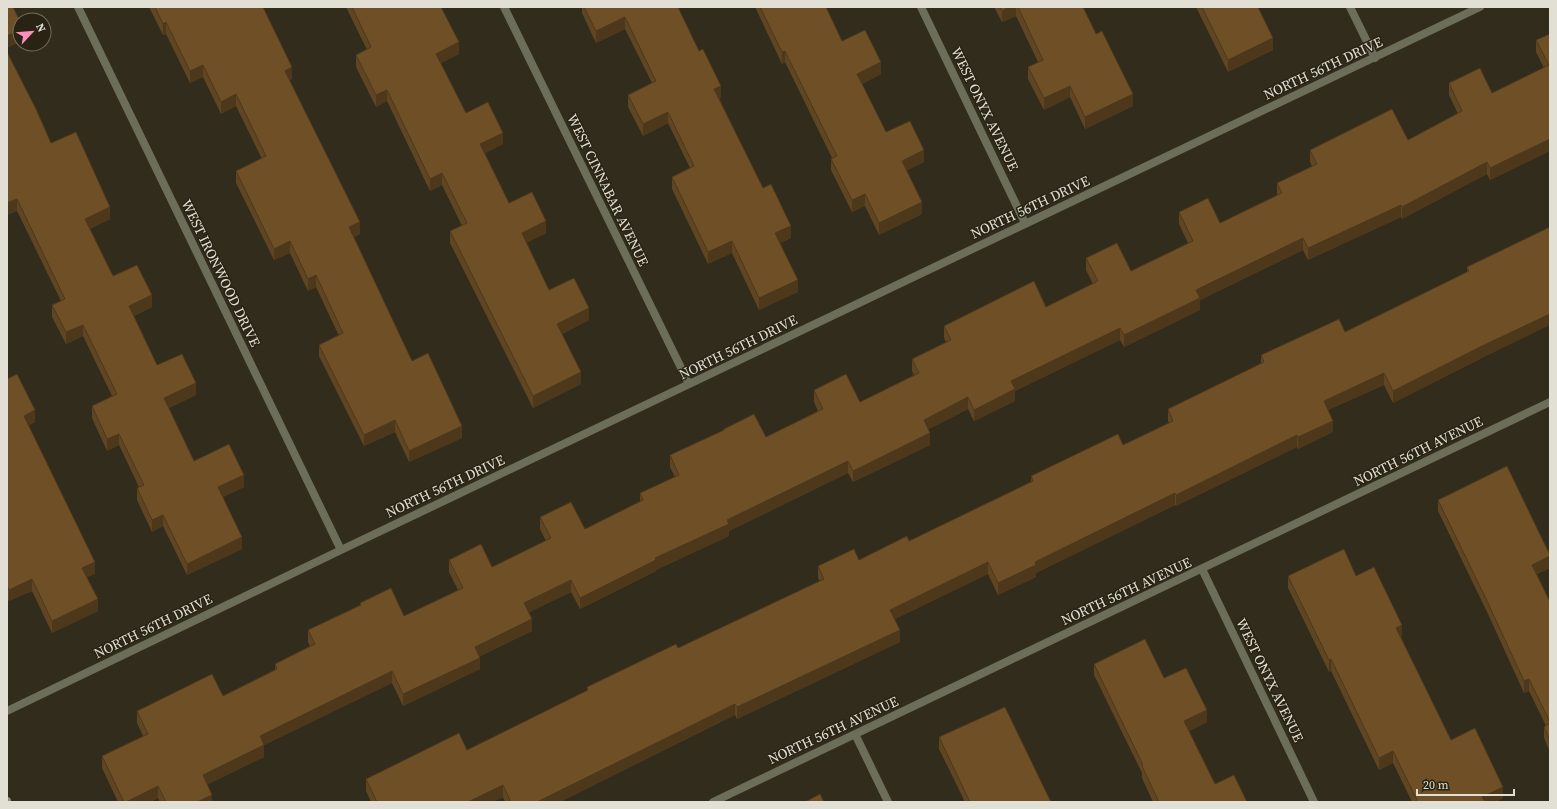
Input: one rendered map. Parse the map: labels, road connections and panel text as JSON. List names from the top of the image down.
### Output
{
  "streets": {
    "street": [
      "NORTH 56TH DRIVE",
      "WEST ONYX AVENUE",
      "WEST CINNABAR AVENUE",
      "WEST IRONWOOD DRIVE",
      "NORTH 56TH AVENUE"
    ]
  },
  "crossings": [
    ["NORTH 56TH DRIVE", "WEST ONYX AVENUE"],
    ["NORTH 56TH DRIVE", "WEST CINNABAR AVENUE"],
    ["NORTH 56TH DRIVE", "WEST IRONWOOD DRIVE"],
    ["WEST ONYX AVENUE", "NORTH 56TH AVENUE"]
  ],
  "scale_bar": "20 m",
  "north": "top right"
}
